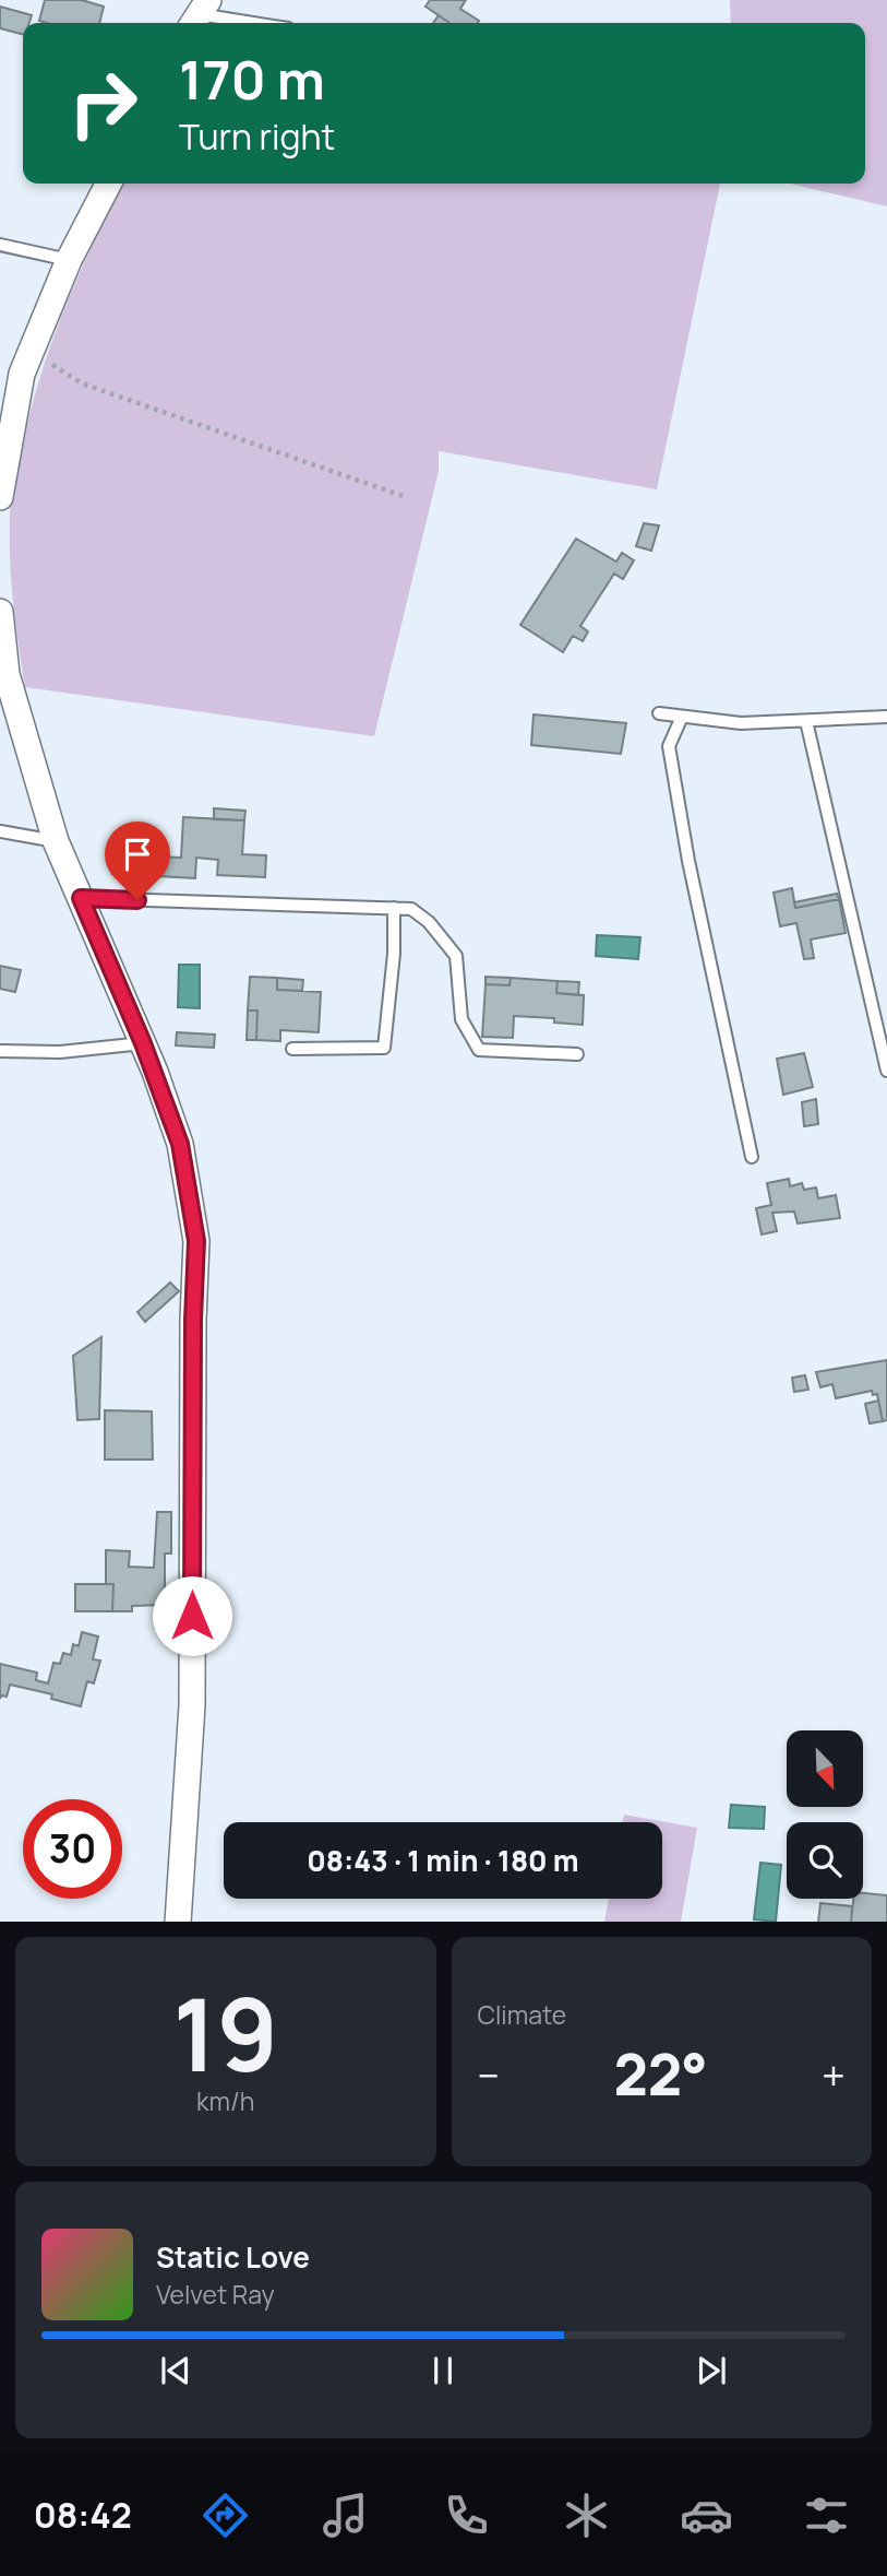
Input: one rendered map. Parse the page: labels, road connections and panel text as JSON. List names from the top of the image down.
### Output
{
  "north": "bottom right",
  "page": {
    "turn": ["170 m", "Turn right"],
    "limit": "30",
    "trip": "08:43 · 1 min · 180 m",
    "tile": [
      ["19", "km/h"],
      "Climate"
    ],
    "heat": ["−", "22°", "+"],
    "song": ["Static Love", "Velvet Ray"],
    "tabs": "08:42"
  }
}
